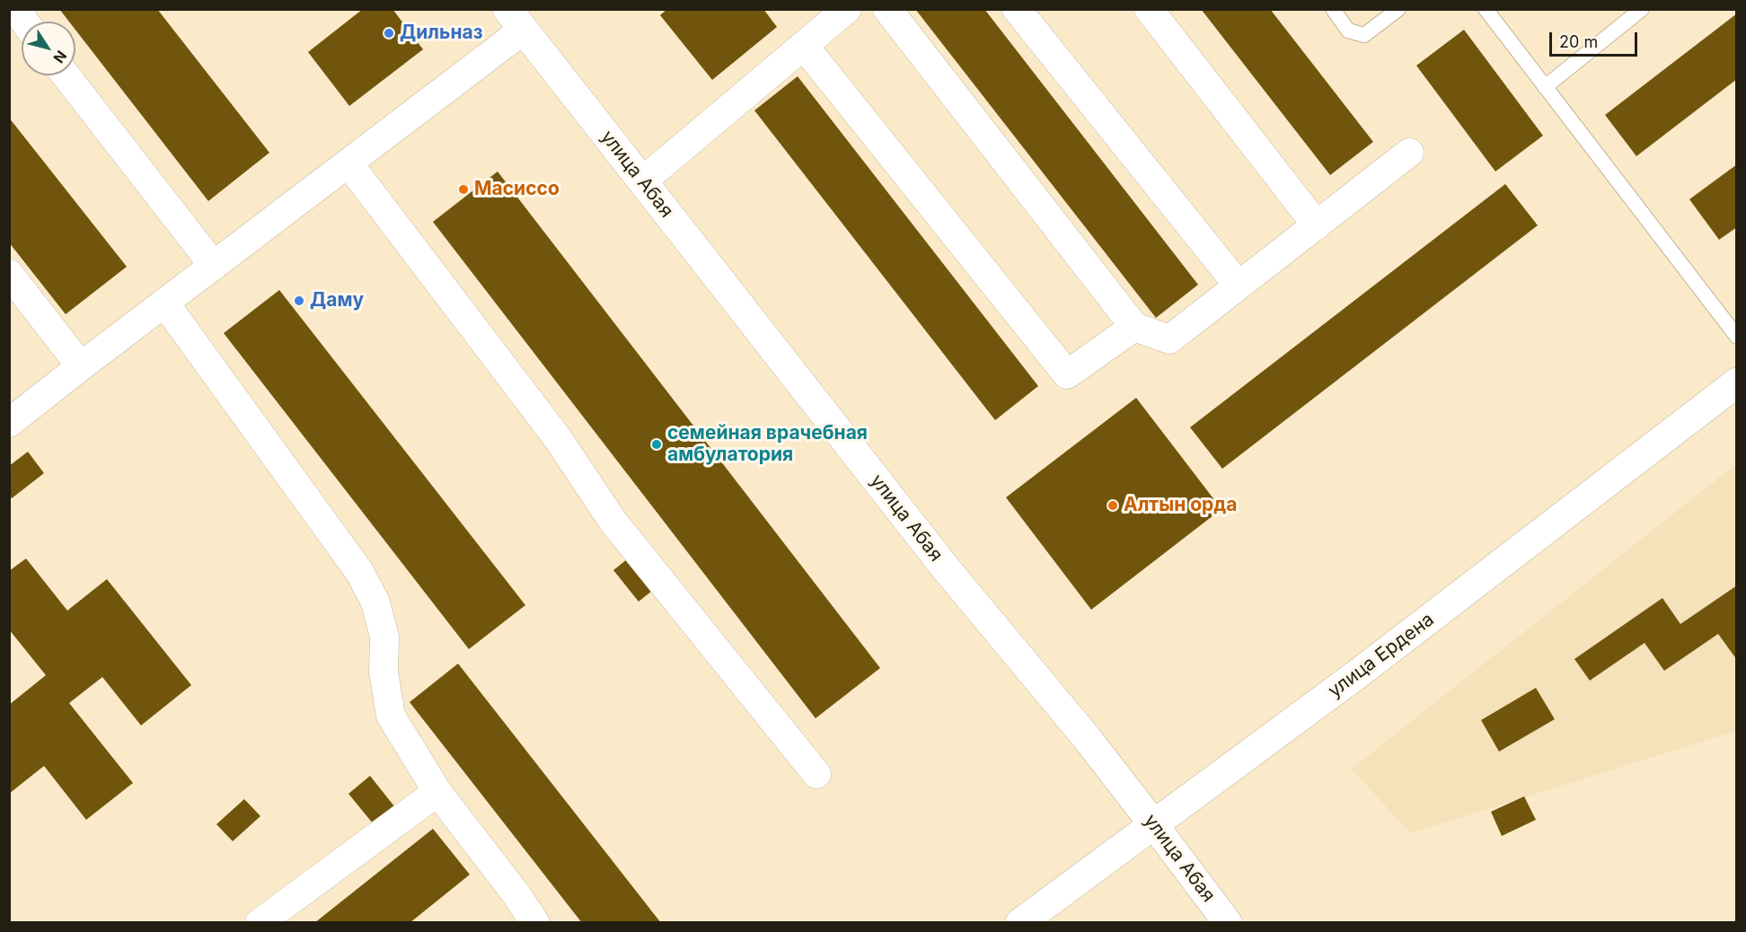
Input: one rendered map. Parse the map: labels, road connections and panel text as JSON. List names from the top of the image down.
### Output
{
  "streets": {
    "street": ["улица Абая", "улица Ердена"]
  },
  "crossings": [
    ["улица Абая", "улица Ердена"]
  ],
  "places": [
    "Дильназ",
    "Масиссо",
    "Даму",
    "семейная врачебная амбулатория",
    "Алтын орда"
  ],
  "scale_bar": "20 m",
  "north": "bottom right"
}
